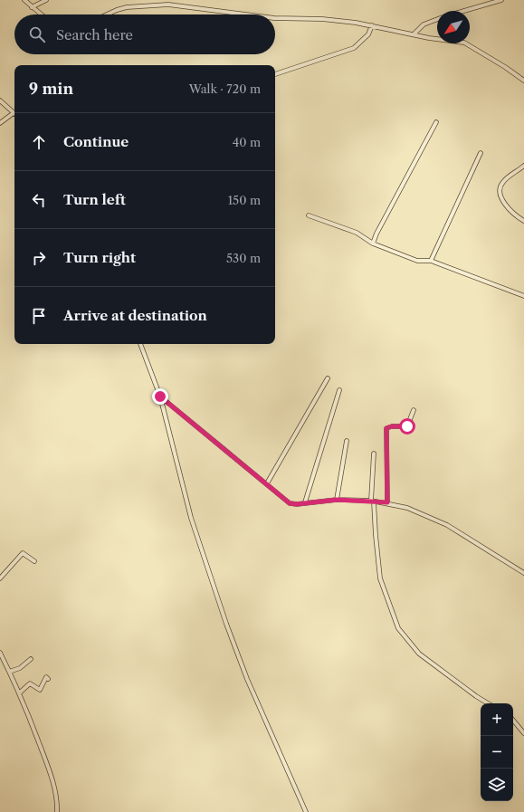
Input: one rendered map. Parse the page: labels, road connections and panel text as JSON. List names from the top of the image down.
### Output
{
  "north": "bottom left",
  "page": {
    "search": "Search here",
    "heading": ["9 min", "Walk · 720 m"],
    "list": [
      ["Continue", "40 m"],
      ["Turn left", "150 m"],
      ["Turn right", "530 m"],
      "Arrive at destination"
    ],
    "map_buttons": ["+", "−"]
  }
}
